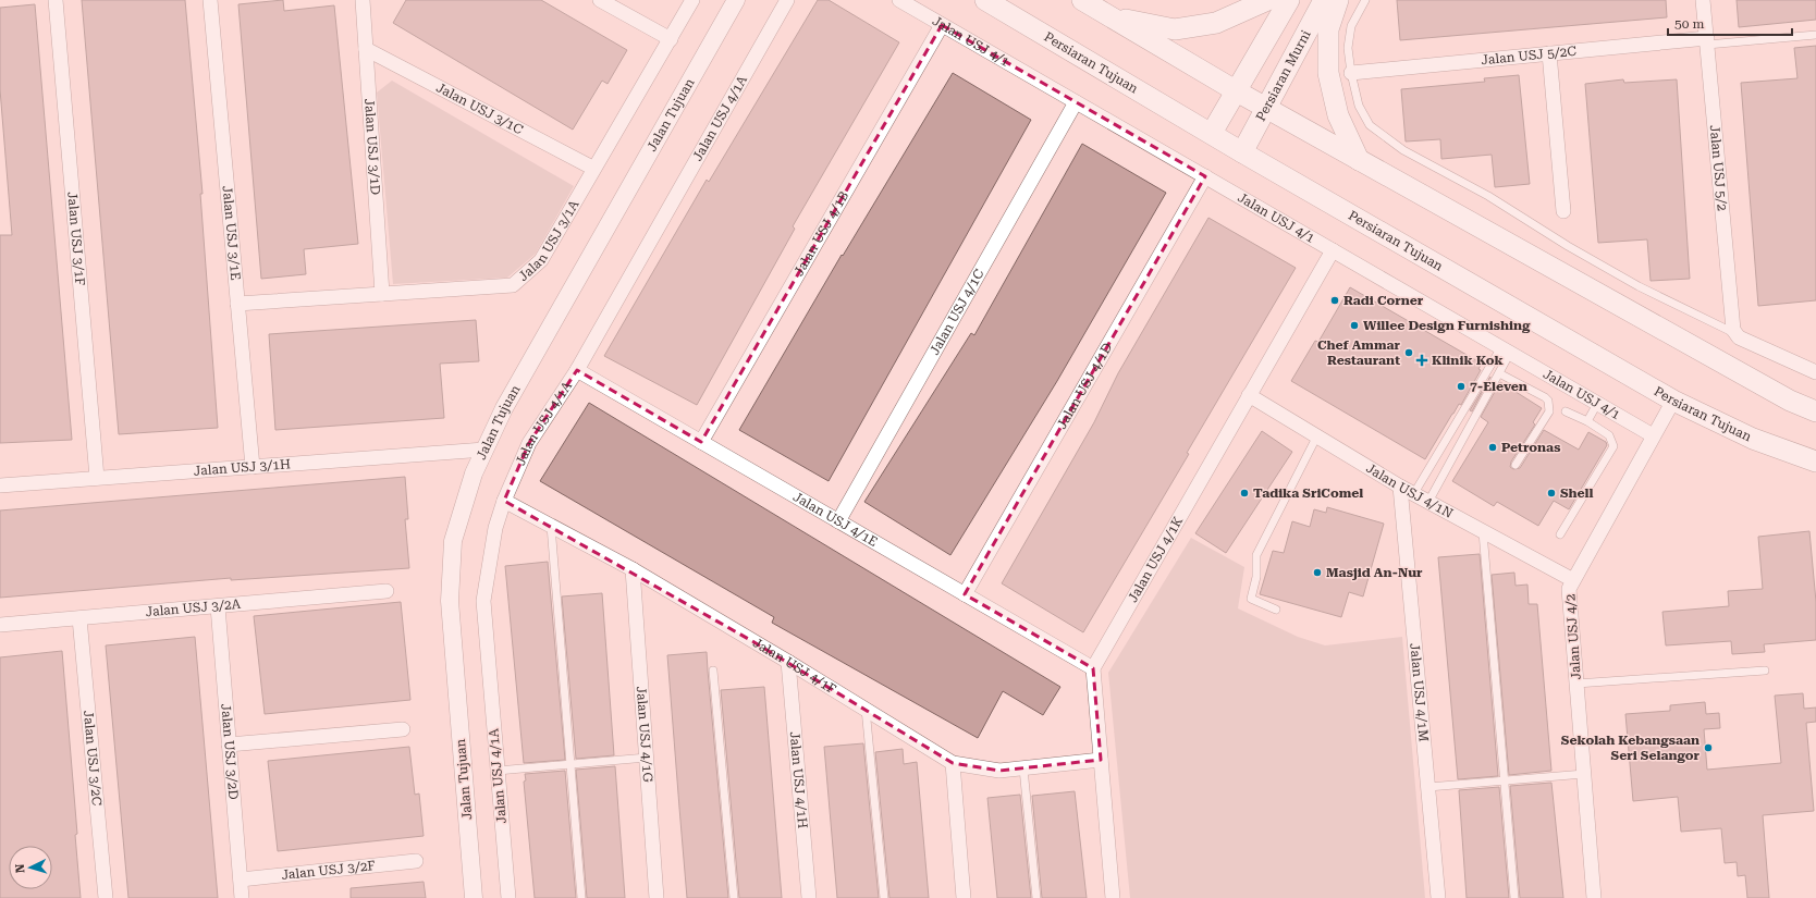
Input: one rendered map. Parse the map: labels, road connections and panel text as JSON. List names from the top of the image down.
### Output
{
  "streets": {
    "main road": ["Persiaran Tujuan", "Persiaran Murni"],
    "street": [
      "Jalan USJ 4/1",
      "Jalan USJ 5/2C",
      "Jalan USJ 3/1C",
      "Jalan Tujuan",
      "Jalan USJ 4/1A",
      "Jalan USJ 3/1D",
      "Jalan USJ 5/2",
      "Jalan USJ 3/1E",
      "Jalan USJ 4/1B",
      "Jalan USJ 3/1F",
      "Jalan USJ 3/1A",
      "Jalan USJ 4/1C",
      "Jalan USJ 4/1D",
      "Jalan USJ 3/1H",
      "Jalan USJ 4/1N",
      "Jalan USJ 4/1E",
      "Jalan USJ 4/1K",
      "Jalan USJ 3/2A",
      "Jalan USJ 4/2",
      "Jalan USJ 4/1F",
      "Jalan USJ 4/1M",
      "Jalan USJ 4/1G",
      "Jalan USJ 3/2D",
      "Jalan USJ 3/2C",
      "Jalan USJ 4/1H",
      "Jalan USJ 3/2F"
    ]
  },
  "crossings": [
    ["Jalan USJ 4/1", "Jalan USJ 4/1B"],
    ["Jalan USJ 4/1", "Jalan USJ 4/1C"],
    ["Jalan USJ 4/1", "Jalan USJ 4/1D"],
    ["Jalan USJ 4/1", "Jalan USJ 4/1K"],
    ["Jalan USJ 4/1", "Jalan USJ 4/2"],
    ["Jalan USJ 5/2C", "Jalan USJ 5/2"],
    ["Persiaran Tujuan", "Persiaran Murni"],
    ["Persiaran Tujuan", "Jalan USJ 4/2"],
    ["Jalan USJ 3/1C", "Jalan USJ 3/1D"],
    ["Jalan USJ 3/1C", "Jalan USJ 3/1A"],
    ["Jalan Tujuan", "Jalan USJ 3/1H"],
    ["Jalan USJ 4/1A", "Jalan USJ 4/1E"],
    ["Jalan USJ 4/1A", "Jalan USJ 4/1F"],
    ["Jalan USJ 3/1D", "Jalan USJ 3/1A"],
    ["Jalan USJ 3/1E", "Jalan USJ 3/1A"],
    ["Jalan USJ 3/1E", "Jalan USJ 3/1H"],
    ["Jalan USJ 4/1B", "Jalan USJ 4/1E"],
    ["Jalan USJ 3/1F", "Jalan USJ 3/1H"],
    ["Jalan USJ 4/1C", "Jalan USJ 4/1E"],
    ["Jalan USJ 4/1D", "Jalan USJ 4/1E"],
    ["Jalan USJ 4/1N", "Jalan USJ 4/1K"],
    ["Jalan USJ 4/1N", "Jalan USJ 4/2"],
    ["Jalan USJ 4/1N", "Jalan USJ 4/1M"],
    ["Jalan USJ 4/1E", "Jalan USJ 4/1K"],
    ["Jalan USJ 3/2A", "Jalan USJ 3/2D"],
    ["Jalan USJ 3/2A", "Jalan USJ 3/2C"],
    ["Jalan USJ 4/1F", "Jalan USJ 4/1G"],
    ["Jalan USJ 4/1F", "Jalan USJ 4/1H"],
    ["Jalan USJ 3/2D", "Jalan USJ 3/2F"]
  ],
  "places": {
    "other": [
      "Radi Corner",
      "Willee Design Furnishing",
      "Chef Ammar Restaurant",
      "7-Eleven",
      "Petronas",
      "Tadika SriComel",
      "Shell",
      "Masjid An-Nur",
      "Sekolah Kebangsaan Seri Selangor"
    ],
    "health": ["Klinik Kok"]
  },
  "scale_bar": "50 m",
  "north": "left"
}
